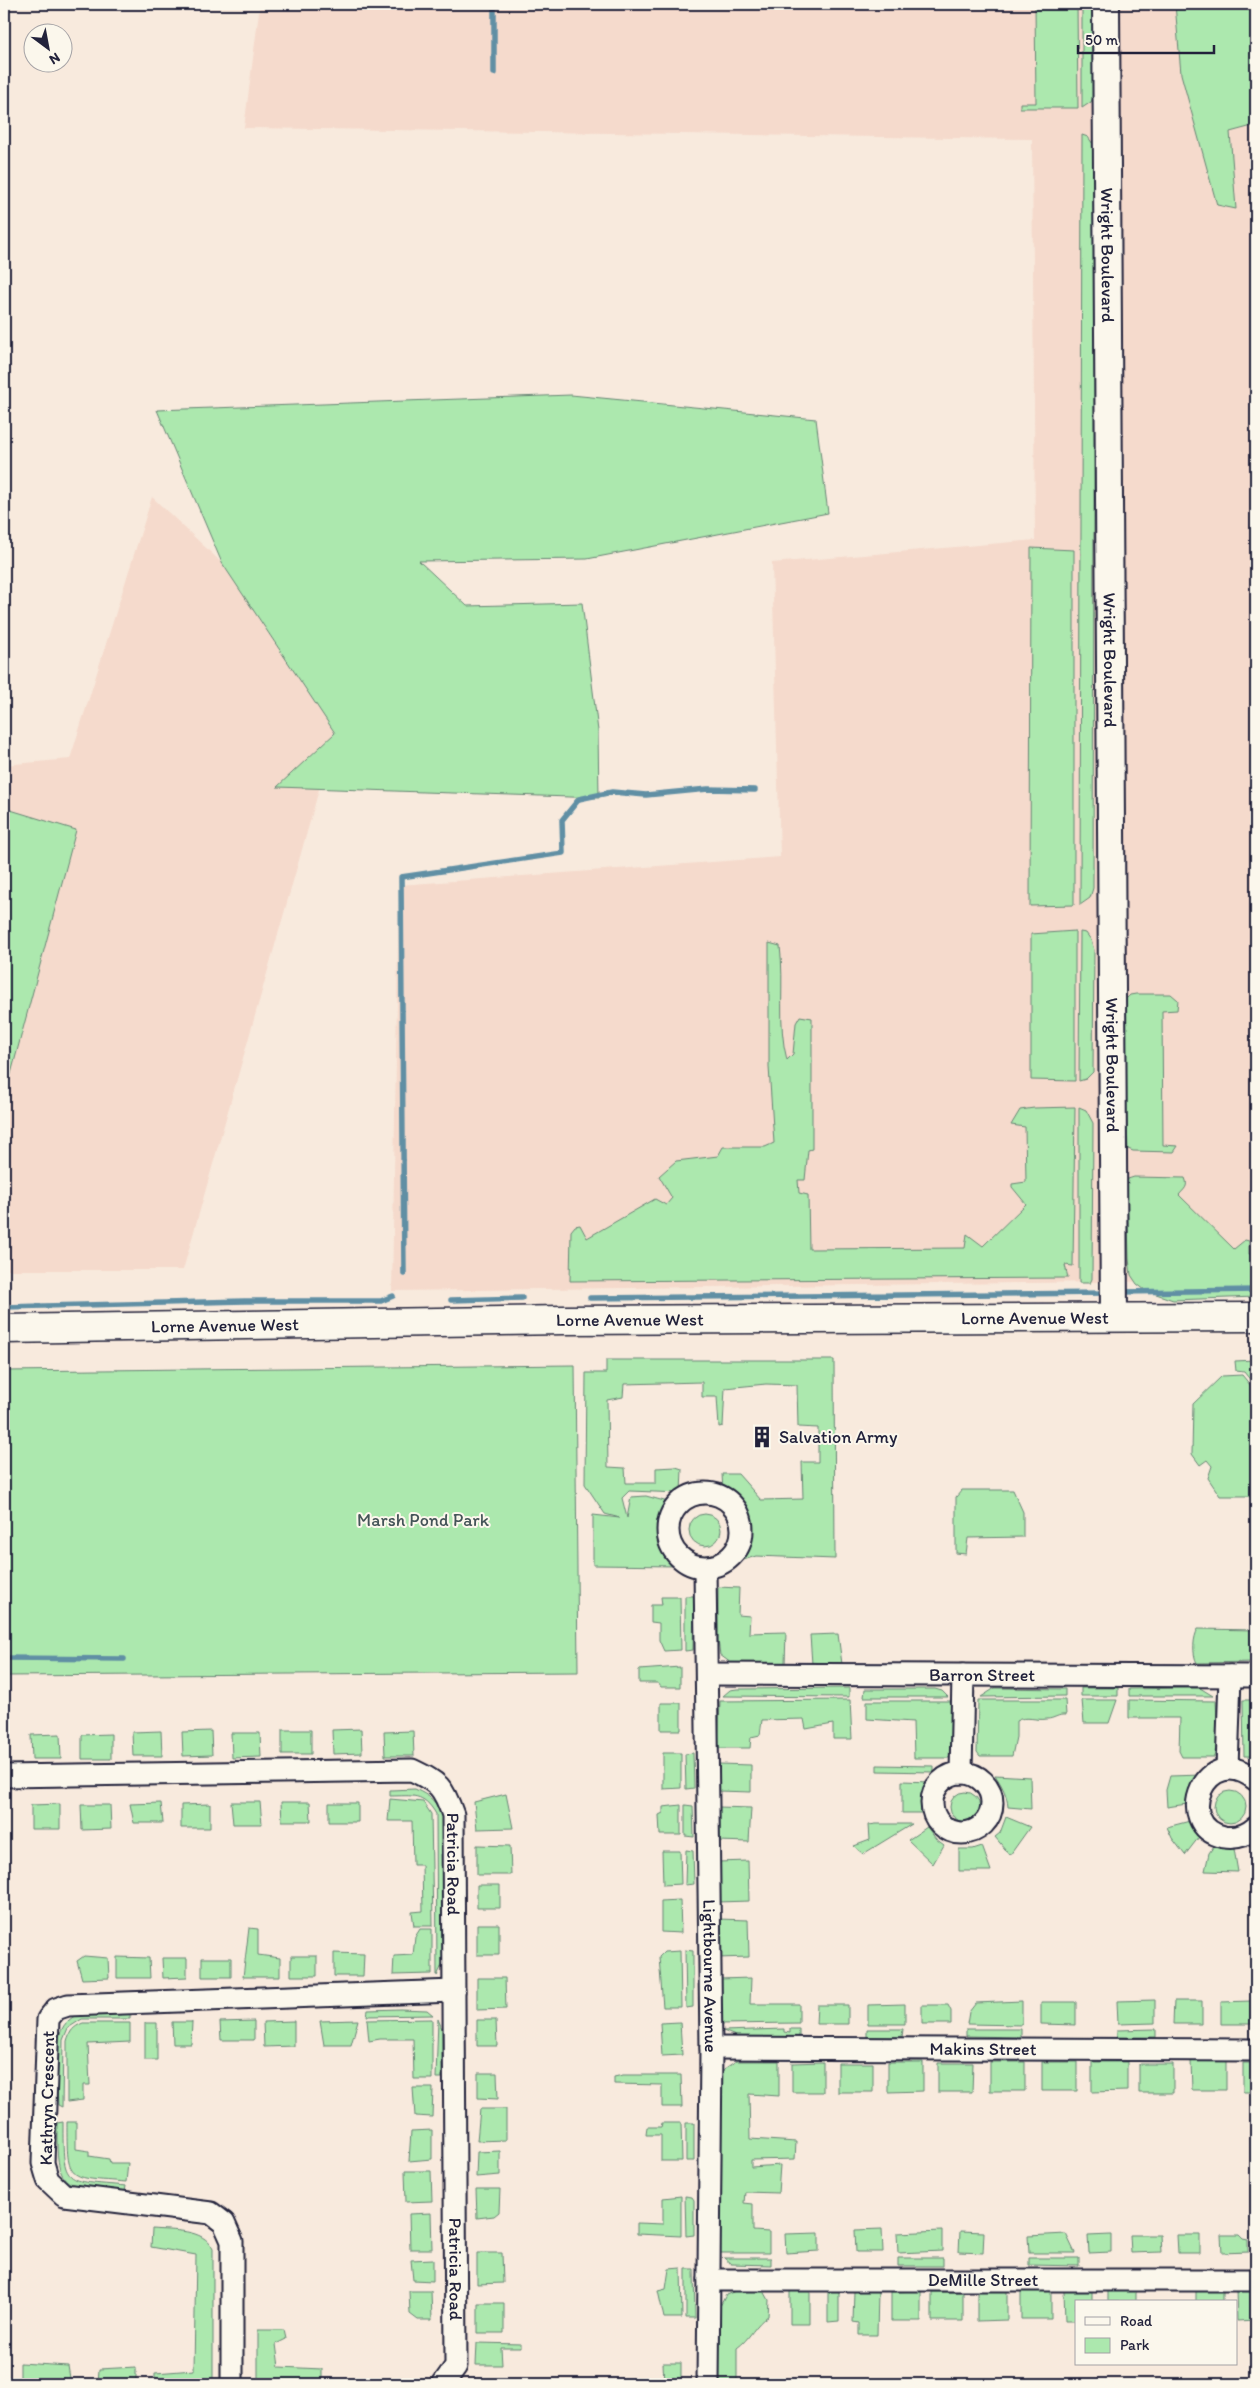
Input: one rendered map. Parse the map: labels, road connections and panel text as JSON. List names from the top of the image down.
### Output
{
  "streets": {
    "main road": ["Lorne Avenue West"],
    "street": [
      "Wright Boulevard",
      "Barron Street",
      "Patricia Road",
      "Lightbourne Avenue",
      "Makins Street",
      "Kathryn Crescent",
      "DeMille Street"
    ]
  },
  "crossings": [
    ["Wright Boulevard", "Lorne Avenue West"],
    ["Barron Street", "Lightbourne Avenue"],
    ["Patricia Road", "Kathryn Crescent"],
    ["Lightbourne Avenue", "Makins Street"],
    ["Lightbourne Avenue", "DeMille Street"]
  ],
  "parks": ["Marsh Pond Park"],
  "places": {
    "building": ["Salvation Army"]
  },
  "legend": ["Road", "Park"],
  "scale_bar": "50 m",
  "north": "bottom right"
}
